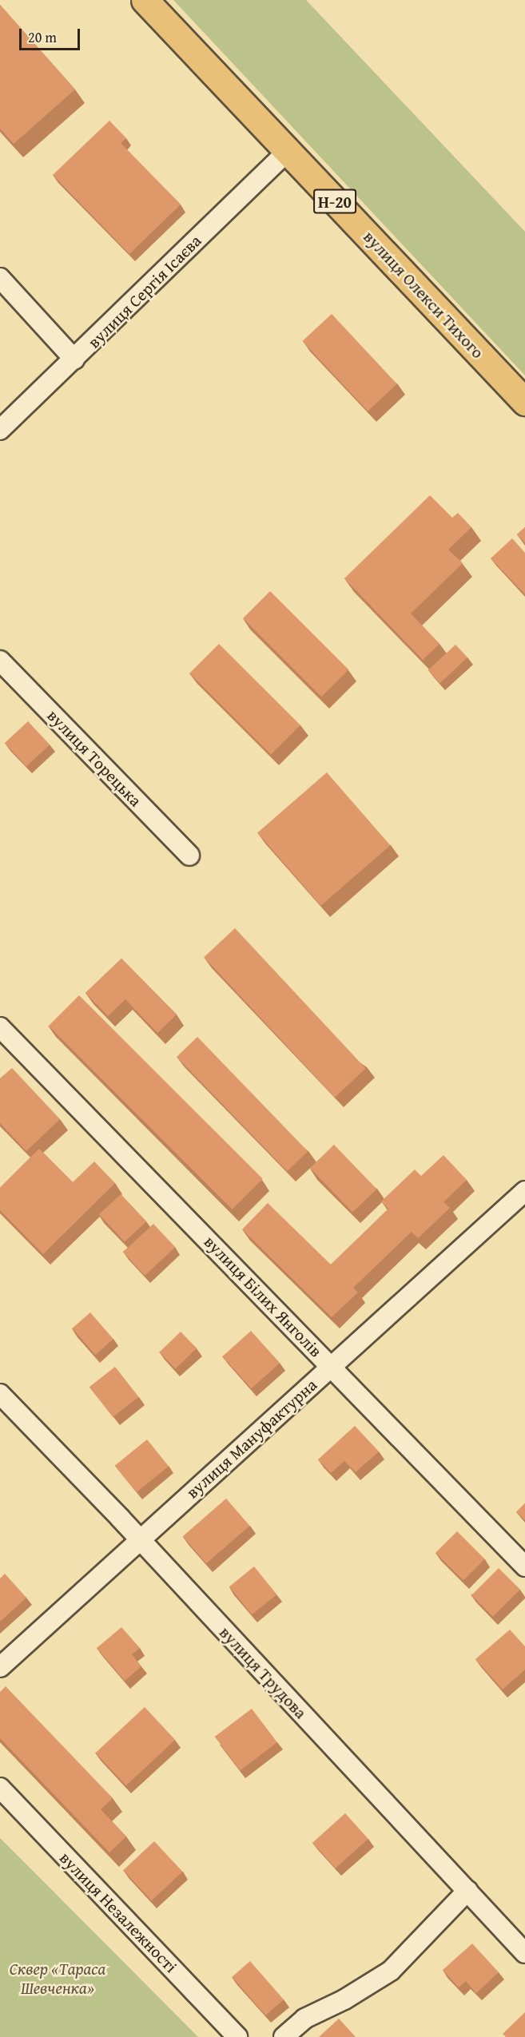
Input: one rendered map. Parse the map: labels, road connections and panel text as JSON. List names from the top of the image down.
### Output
{
  "streets": {
    "main road": ["Н-20", "вулиця Олекси Тихого"],
    "street": [
      "вулиця Сергія Ісаєва",
      "вулиця Торецька",
      "вулиця Білих Янголів",
      "вулиця Мануфактурна",
      "вулиця Трудова",
      "вулиця Незалежності"
    ]
  },
  "crossings": [
    ["вулиця Сергія Ісаєва", "вулиця Олекси Тихого"],
    ["вулиця Білих Янголів", "вулиця Мануфактурна"],
    ["вулиця Мануфактурна", "вулиця Трудова"]
  ],
  "parks": ["Сквер «Тараса Шевченка»"],
  "scale_bar": "20 m"
}
